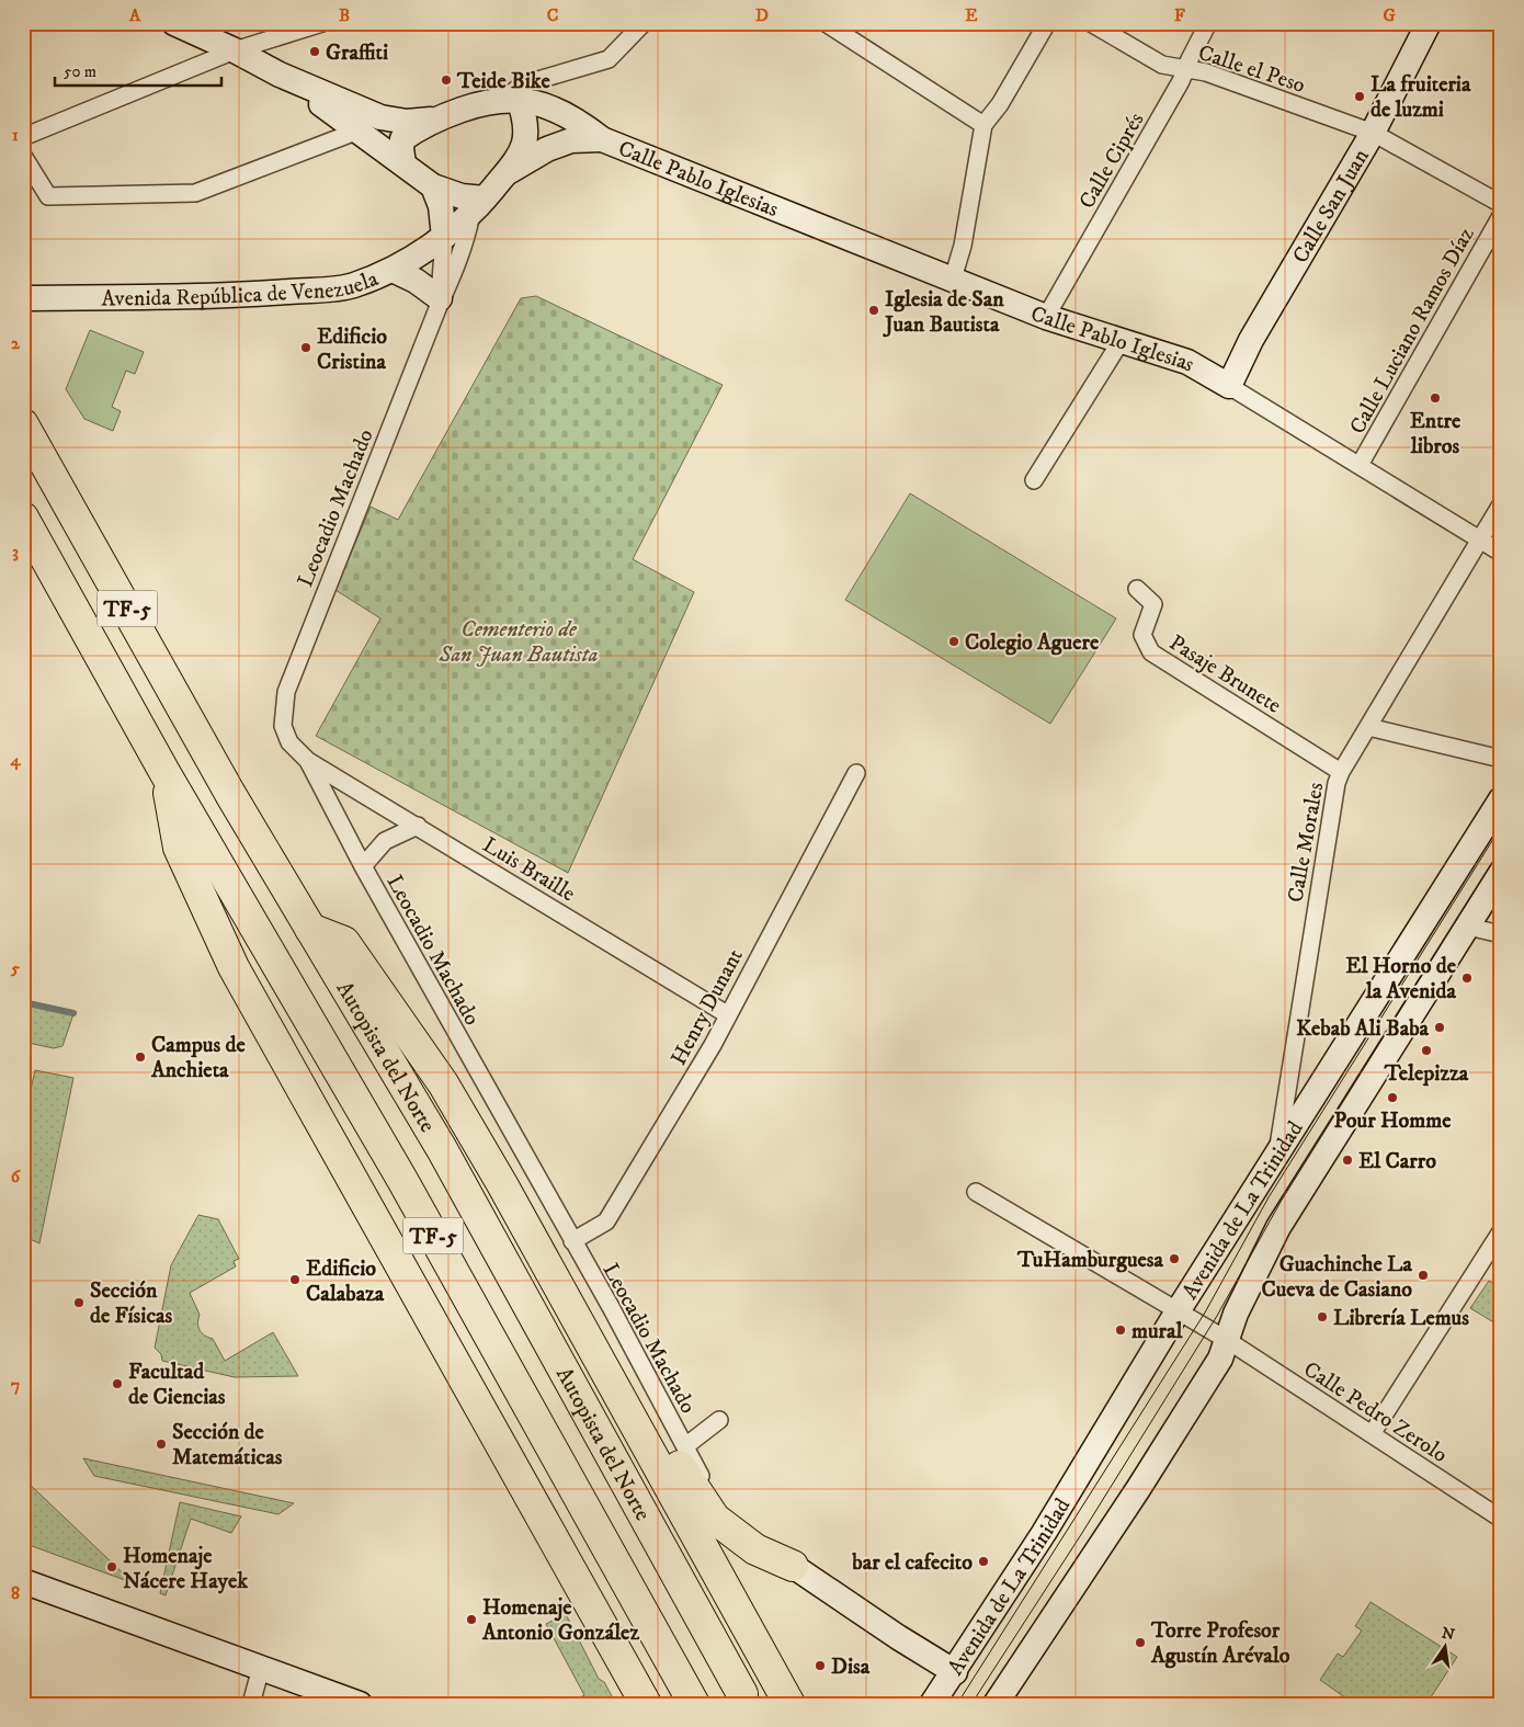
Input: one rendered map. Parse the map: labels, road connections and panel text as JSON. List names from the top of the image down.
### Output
{
  "streets": {
    "highway": ["TF-5", "Autopista del Norte"],
    "street": [
      "Calle el Peso",
      "Calle Ciprés",
      "Calle Pablo Iglesias",
      "Calle San Juan",
      "Avenida República de Venezuela",
      "Calle Luciano Ramos Díaz",
      "Leocadio Machado",
      "Pasaje Brunete",
      "Calle Morales",
      "Luis Braille",
      "Henry Dunant",
      "Avenida de La Trinidad",
      "Calle Pedro Zerolo"
    ]
  },
  "crossings": [
    ["Calle el Peso", "Calle Ciprés"],
    ["Calle el Peso", "Calle San Juan"],
    ["Calle Ciprés", "Calle Pablo Iglesias"],
    ["Calle Pablo Iglesias", "Calle San Juan"],
    ["Calle Pablo Iglesias", "Avenida República de Venezuela"],
    ["Calle Pablo Iglesias", "Calle Luciano Ramos Díaz"],
    ["Calle Pablo Iglesias", "Calle Morales"],
    ["Avenida República de Venezuela", "Leocadio Machado"],
    ["Leocadio Machado", "Luis Braille"],
    ["Leocadio Machado", "Henry Dunant"],
    ["Pasaje Brunete", "Calle Morales"],
    ["Calle Morales", "Avenida de La Trinidad"],
    ["Luis Braille", "Henry Dunant"],
    ["Avenida de La Trinidad", "Calle Pedro Zerolo"]
  ],
  "parks": ["Cementerio de San Juan Bautista"],
  "places": [
    "Graffiti",
    "Teide Bike",
    "La fruiteria de luzmi",
    "Iglesia de San Juan Bautista",
    "Edificio Cristina",
    "Entre libros",
    "Colegio Aguere",
    "El Horno de la Avenida",
    "Kebab Ali Baba",
    "Telepizza",
    "Campus de Anchieta",
    "Pour Homme",
    "El Carro",
    "TuHamburguesa",
    "Guachinche La Cueva de Casiano",
    "Edificio Calabaza",
    "Sección de Físicas",
    "Librería Lemus",
    "mural",
    "Facultad de Ciencias",
    "Sección de Matemáticas",
    "bar el cafecito",
    "Homenaje Nácere Hayek",
    "Homenaje Antonio González",
    "Torre Profesor Agustín Arévalo",
    "Disa"
  ],
  "scale_bar": "50 m",
  "north": "top",
  "grid": {
    "columns": [
      "A",
      "B",
      "C",
      "D",
      "E",
      "F",
      "G"
    ],
    "rows": [
      "1",
      "2",
      "3",
      "4",
      "5",
      "6",
      "7",
      "8"
    ]
  }
}
